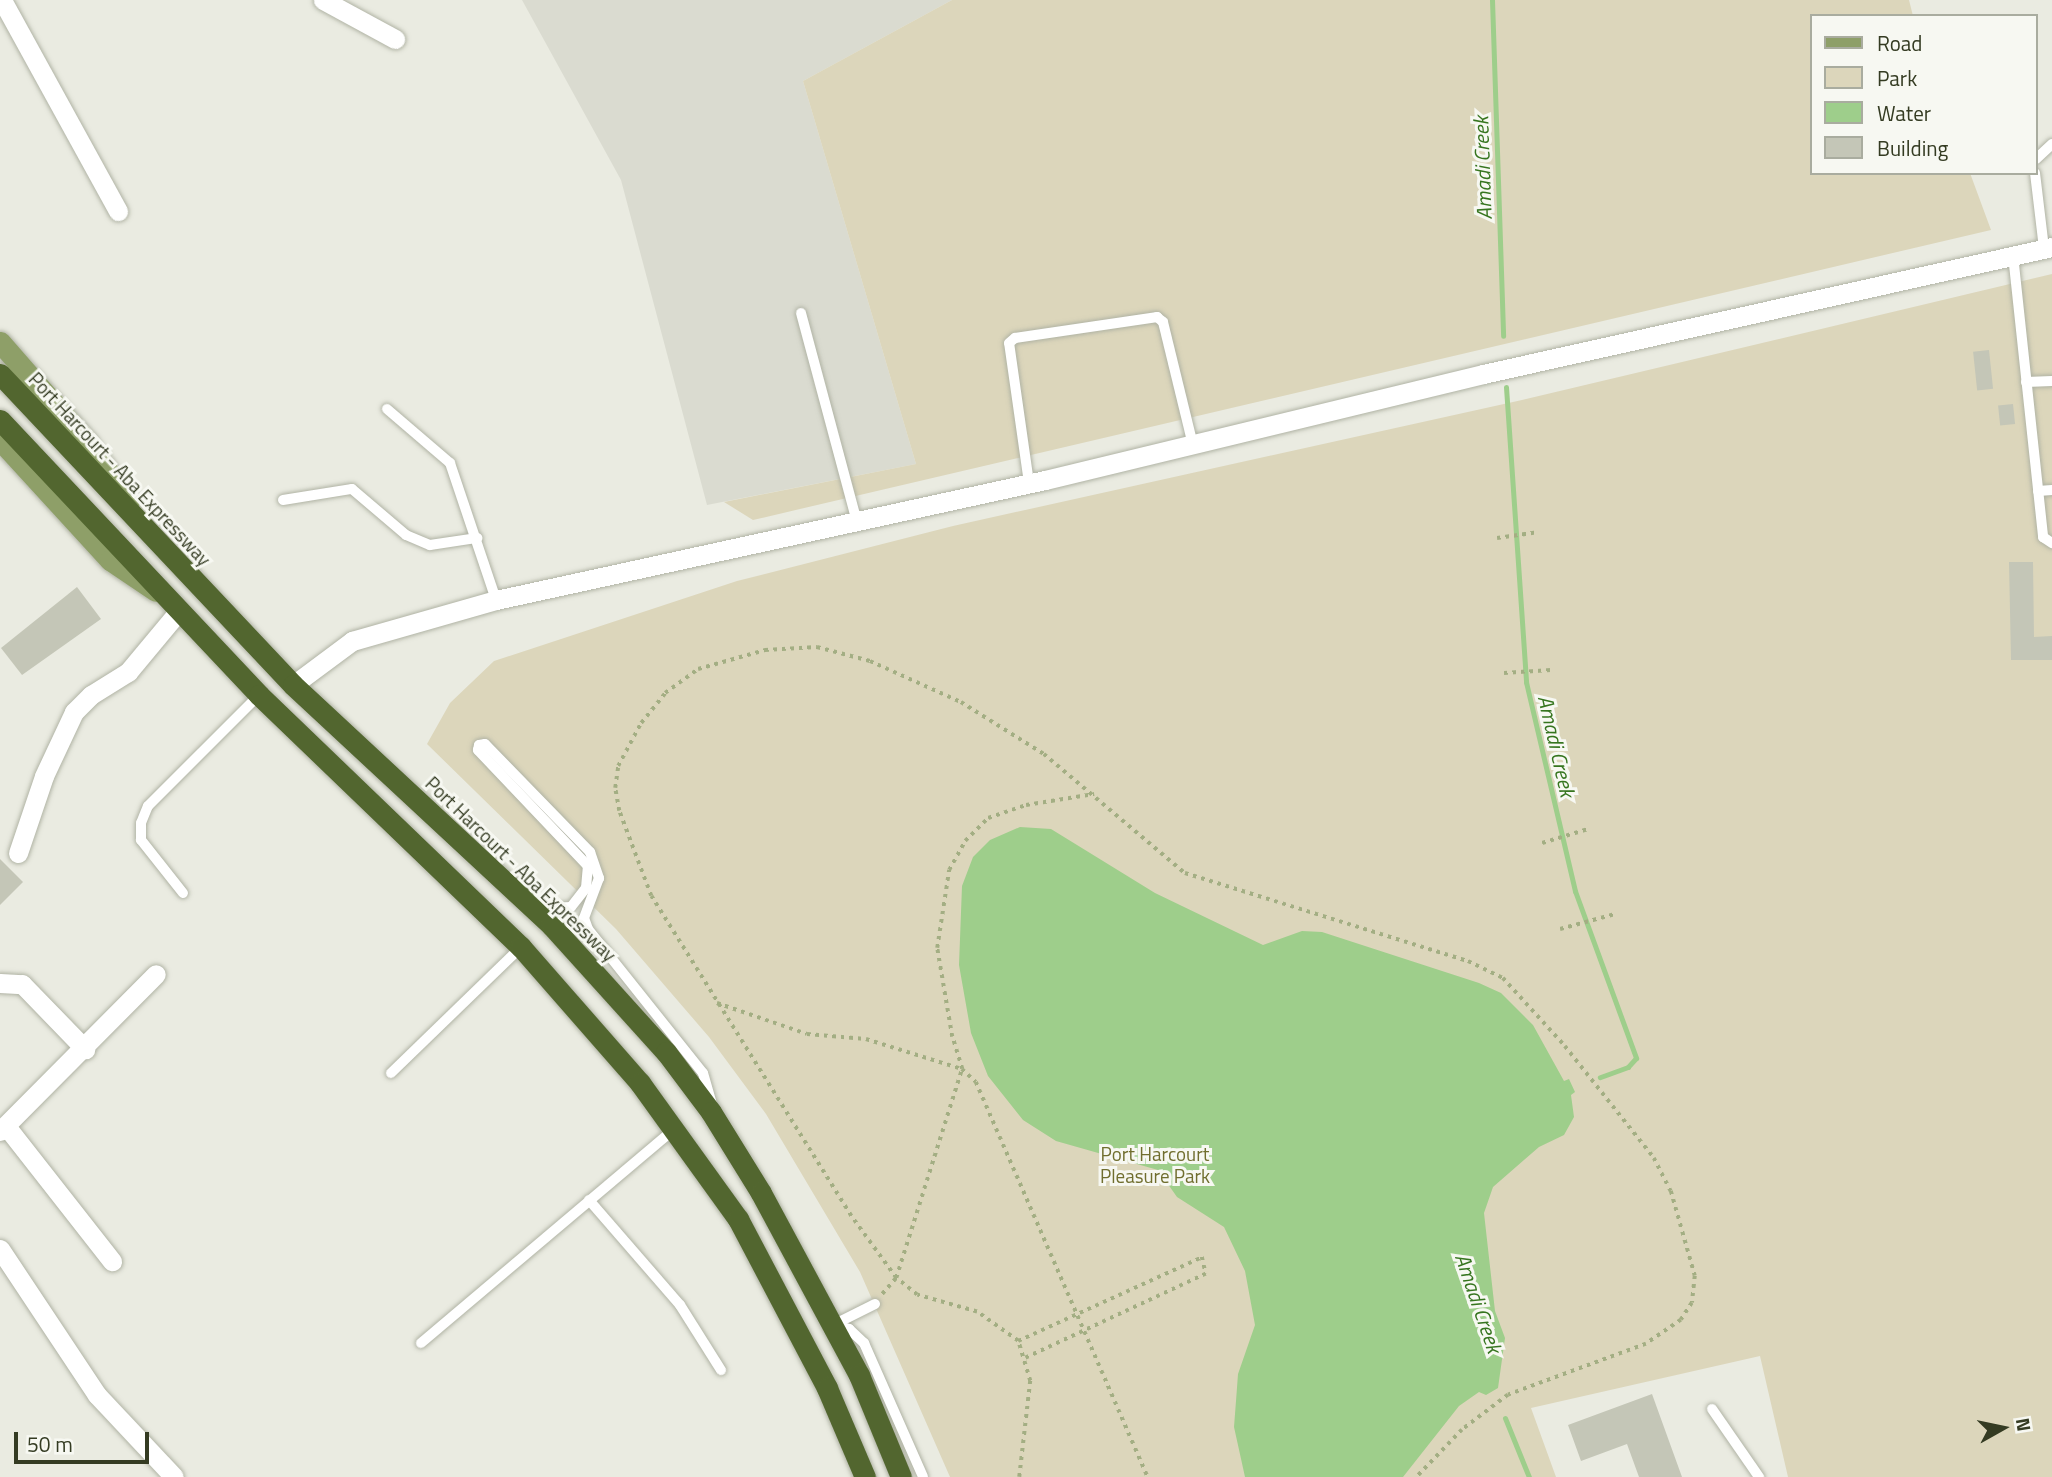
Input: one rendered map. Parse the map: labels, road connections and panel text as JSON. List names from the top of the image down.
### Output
{
  "streets": {
    "highway": ["Port Harcourt - Aba Expressway"]
  },
  "water": ["Amadi Creek"],
  "parks": ["Port Harcourt Pleasure Park"],
  "legend": [
    "Road",
    "Park",
    "Water",
    "Building"
  ],
  "scale_bar": "50 m",
  "north": "right"
}
